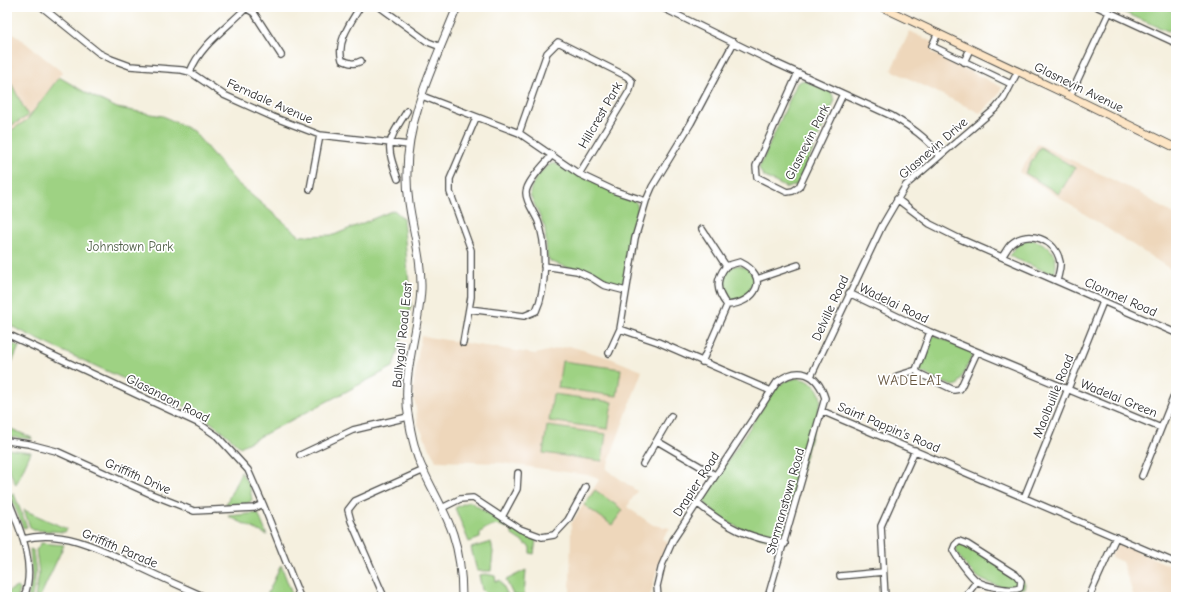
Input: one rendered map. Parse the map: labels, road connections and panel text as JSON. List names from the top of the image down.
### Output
{
  "streets": {
    "main road": ["Glasnevin Avenue"],
    "street": [
      "Ferndale Avenue",
      "Hillcrest Park",
      "Glasnevin Park",
      "Glasnevin Drive",
      "Clonmel Road",
      "Wadelai Road",
      "Delville Road",
      "Ballygall Road East",
      "Maolbuille Road",
      "Glasanaon Road",
      "Wadelai Green",
      "Saint Pappin's Road",
      "Griffith Drive",
      "Drapier Road",
      "Stormanstown Road",
      "Griffith Parade"
    ]
  },
  "crossings": [
    ["Glasnevin Avenue", "Glasnevin Drive"],
    ["Ferndale Avenue", "Ballygall Road East"],
    ["Glasnevin Park", "Glasnevin Drive"],
    ["Glasnevin Drive", "Clonmel Road"],
    ["Glasnevin Drive", "Delville Road"],
    ["Clonmel Road", "Maolbuille Road"],
    ["Wadelai Road", "Delville Road"],
    ["Wadelai Road", "Maolbuille Road"],
    ["Wadelai Road", "Wadelai Green"],
    ["Delville Road", "Saint Pappin's Road"],
    ["Maolbuille Road", "Wadelai Green"],
    ["Maolbuille Road", "Saint Pappin's Road"],
    ["Glasanaon Road", "Griffith Drive"],
    ["Saint Pappin's Road", "Stormanstown Road"]
  ],
  "districts": ["WADELAI"],
  "parks": ["Johnstown Park"]
}
